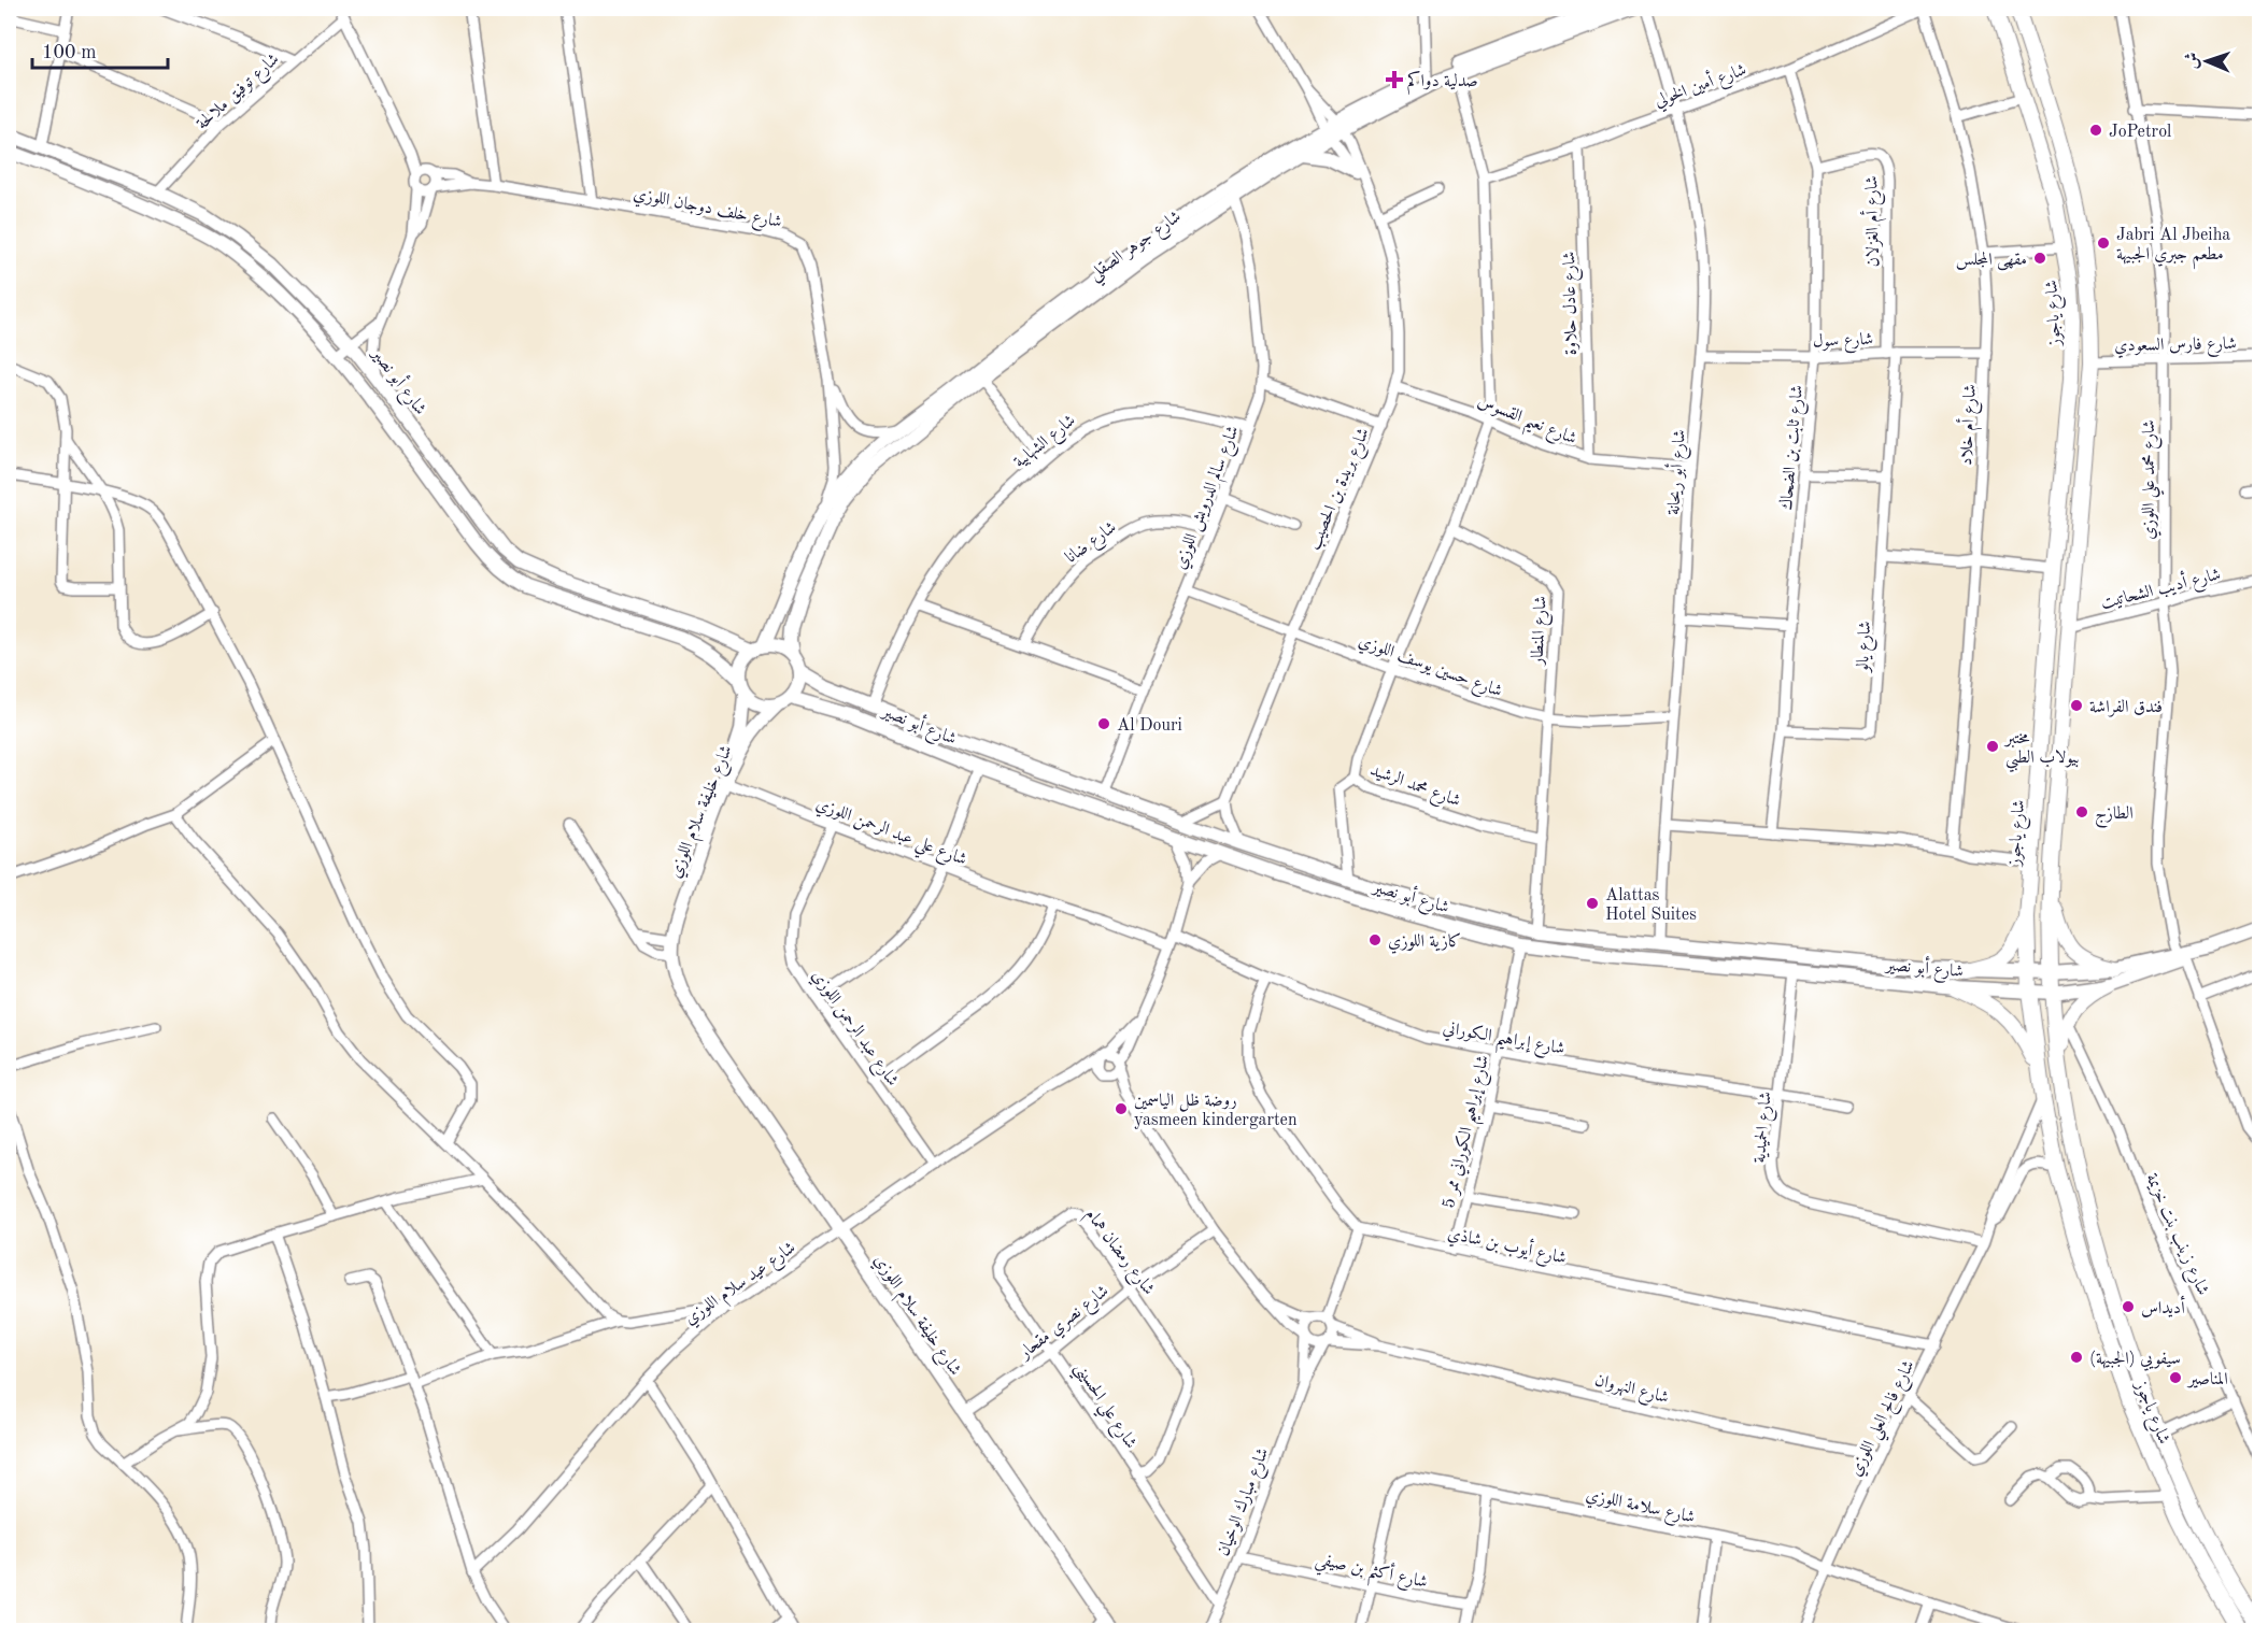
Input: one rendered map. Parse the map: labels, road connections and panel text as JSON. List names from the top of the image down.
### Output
{
  "streets": {
    "main road": [
      "شارع جوهر الصقلي",
      "شارع ياجوز",
      "شارع أبو نصير",
      "شارع خليفة سلام اللوزي"
    ],
    "street": [
      "شارع أمين الخولي",
      "شارع توفيق ملالحة",
      "شارع خلف دوجان اللوزي",
      "شارع أم الغزلان",
      "شارع عادل حلاوة",
      "شارع سول",
      "شارع فارس السعودي",
      "شارع نعيم القسوس",
      "شارع أم خلاد",
      "شارع الشهابية",
      "شارع ثابت بن الضحاك",
      "شارع أبو ريحانة",
      "شارع محمد علي اللوزي",
      "شارع بريدة بن الحصيب",
      "شارع سالم الدرويش اللوزي",
      "شارع ضانا",
      "شارع أديب الشحاتيت",
      "شارع المنطار",
      "شارع يالو",
      "شارع حسين يوسف اللوزي",
      "شارع محمد الرشيد",
      "شارع علي عبد الرحمن اللوزي",
      "شارع عبد الرحمن اللوزي",
      "شارع إبراهيم الكوراني",
      "شارع الحميدية",
      "شارع إبراهيم الكوراني ممر 5",
      "شارع زينب بنت خزيمة",
      "شارع أيوب بن شاذي",
      "شارع رمضان همام",
      "شارع عيد سلام اللوزي",
      "شارع نصري مقحار",
      "شارع النهروان",
      "شارع علي الحسيني",
      "شارع فالح العلي اللوزي",
      "شارع مبارك الوخيان",
      "شارع سلامة اللوزي",
      "شارع أكثم بن صيفي"
    ]
  },
  "crossings": [
    ["شارع أمين الخولي", "شارع عادل حلاوة"],
    ["شارع أمين الخولي", "شارع أم خلاد"],
    ["شارع أمين الخولي", "شارع ثابت بن الضحاك"],
    ["شارع أمين الخولي", "شارع أبو ريحانة"],
    ["شارع توفيق ملالحة", "شارع أبو نصير"],
    ["شارع خلف دوجان اللوزي", "شارع جوهر الصقلي"],
    ["شارع أم الغزلان", "شارع سول"],
    ["شارع أم الغزلان", "شارع ثابت بن الضحاك"],
    ["شارع أم الغزلان", "شارع يالو"],
    ["شارع جوهر الصقلي", "شارع أبو نصير"],
    ["شارع جوهر الصقلي", "شارع بريدة بن الحصيب"],
    ["شارع جوهر الصقلي", "شارع سالم الدرويش اللوزي"],
    ["شارع جوهر الصقلي", "شارع خليفة سلام اللوزي"],
    ["شارع عادل حلاوة", "شارع نعيم القسوس"],
    ["شارع ياجوز", "شارع فارس السعودي"],
    ["شارع ياجوز", "شارع أبو نصير"],
    ["شارع ياجوز", "شارع أديب الشحاتيت"],
    ["شارع ياجوز", "شارع فالح العلي اللوزي"],
    ["شارع سول", "شارع أم خلاد"],
    ["شارع سول", "شارع ثابت بن الضحاك"],
    ["شارع سول", "شارع أبو ريحانة"],
    ["شارع سول", "شارع يالو"],
    ["شارع فارس السعودي", "شارع محمد علي اللوزي"],
    ["شارع أبو نصير", "شارع الشهابية"],
    ["شارع أبو نصير", "شارع أبو ريحانة"],
    ["شارع أبو نصير", "شارع محمد علي اللوزي"],
    ["شارع أبو نصير", "شارع سالم الدرويش اللوزي"],
    ["شارع أبو نصير", "شارع خليفة سلام اللوزي"],
    ["شارع أبو نصير", "شارع الحميدية"],
    ["شارع أبو نصير", "شارع إبراهيم الكوراني ممر 5"],
    ["شارع نعيم القسوس", "شارع أبو ريحانة"],
    ["شارع نعيم القسوس", "شارع بريدة بن الحصيب"],
    ["شارع الشهابية", "شارع سالم الدرويش اللوزي"],
    ["شارع ثابت بن الضحاك", "شارع يالو"],
    ["شارع أبو ريحانة", "شارع حسين يوسف اللوزي"],
    ["شارع محمد علي اللوزي", "شارع أديب الشحاتيت"],
    ["شارع بريدة بن الحصيب", "شارع حسين يوسف اللوزي"],
    ["شارع سالم الدرويش اللوزي", "شارع ضانا"],
    ["شارع سالم الدرويش اللوزي", "شارع حسين يوسف اللوزي"],
    ["شارع المنطار", "شارع حسين يوسف اللوزي"],
    ["شارع حسين يوسف اللوزي", "شارع محمد الرشيد"],
    ["شارع خليفة سلام اللوزي", "شارع علي عبد الرحمن اللوزي"],
    ["شارع خليفة سلام اللوزي", "شارع عيد سلام اللوزي"],
    ["شارع خليفة سلام اللوزي", "شارع نصري مقحار"],
    ["شارع علي عبد الرحمن اللوزي", "شارع عبد الرحمن اللوزي"],
    ["شارع علي عبد الرحمن اللوزي", "شارع إبراهيم الكوراني"],
    ["شارع عبد الرحمن اللوزي", "شارع عيد سلام اللوزي"],
    ["شارع إبراهيم الكوراني", "شارع الحميدية"],
    ["شارع إبراهيم الكوراني", "شارع إبراهيم الكوراني ممر 5"],
    ["شارع الحميدية", "شارع فالح العلي اللوزي"],
    ["شارع إبراهيم الكوراني ممر 5", "شارع أيوب بن شاذي"],
    ["شارع أيوب بن شاذي", "شارع فالح العلي اللوزي"],
    ["شارع رمضان همام", "شارع نصري مقحار"],
    ["شارع رمضان همام", "شارع علي الحسيني"],
    ["شارع نصري مقحار", "شارع علي الحسيني"],
    ["شارع النهروان", "شارع فالح العلي اللوزي"],
    ["شارع النهروان", "شارع مبارك الوخيان"],
    ["شارع علي الحسيني", "شارع مبارك الوخيان"],
    ["شارع فالح العلي اللوزي", "شارع سلامة اللوزي"],
    ["شارع مبارك الوخيان", "شارع أكثم بن صيفي"],
    ["شارع سلامة اللوزي", "شارع أكثم بن صيفي"]
  ],
  "places": {
    "health": ["صدلية دواكم"],
    "other": [
      "JoPetrol",
      "Jabri Al Jbeiha مطعم جبري الجبيهة",
      "مقهى المجلس",
      "فندق الفراشة",
      "Al Douri",
      "مختبر بيولاب الطبي",
      "الطازج",
      "Alattas Hotel Suites",
      "كازية اللوزي",
      "روضة ظل الياسمين yasmeen kindergarten",
      "أديداس",
      "سيفويي (الجبيهة)",
      "المناصير"
    ]
  },
  "scale_bar": "100 m",
  "north": "left"
}
